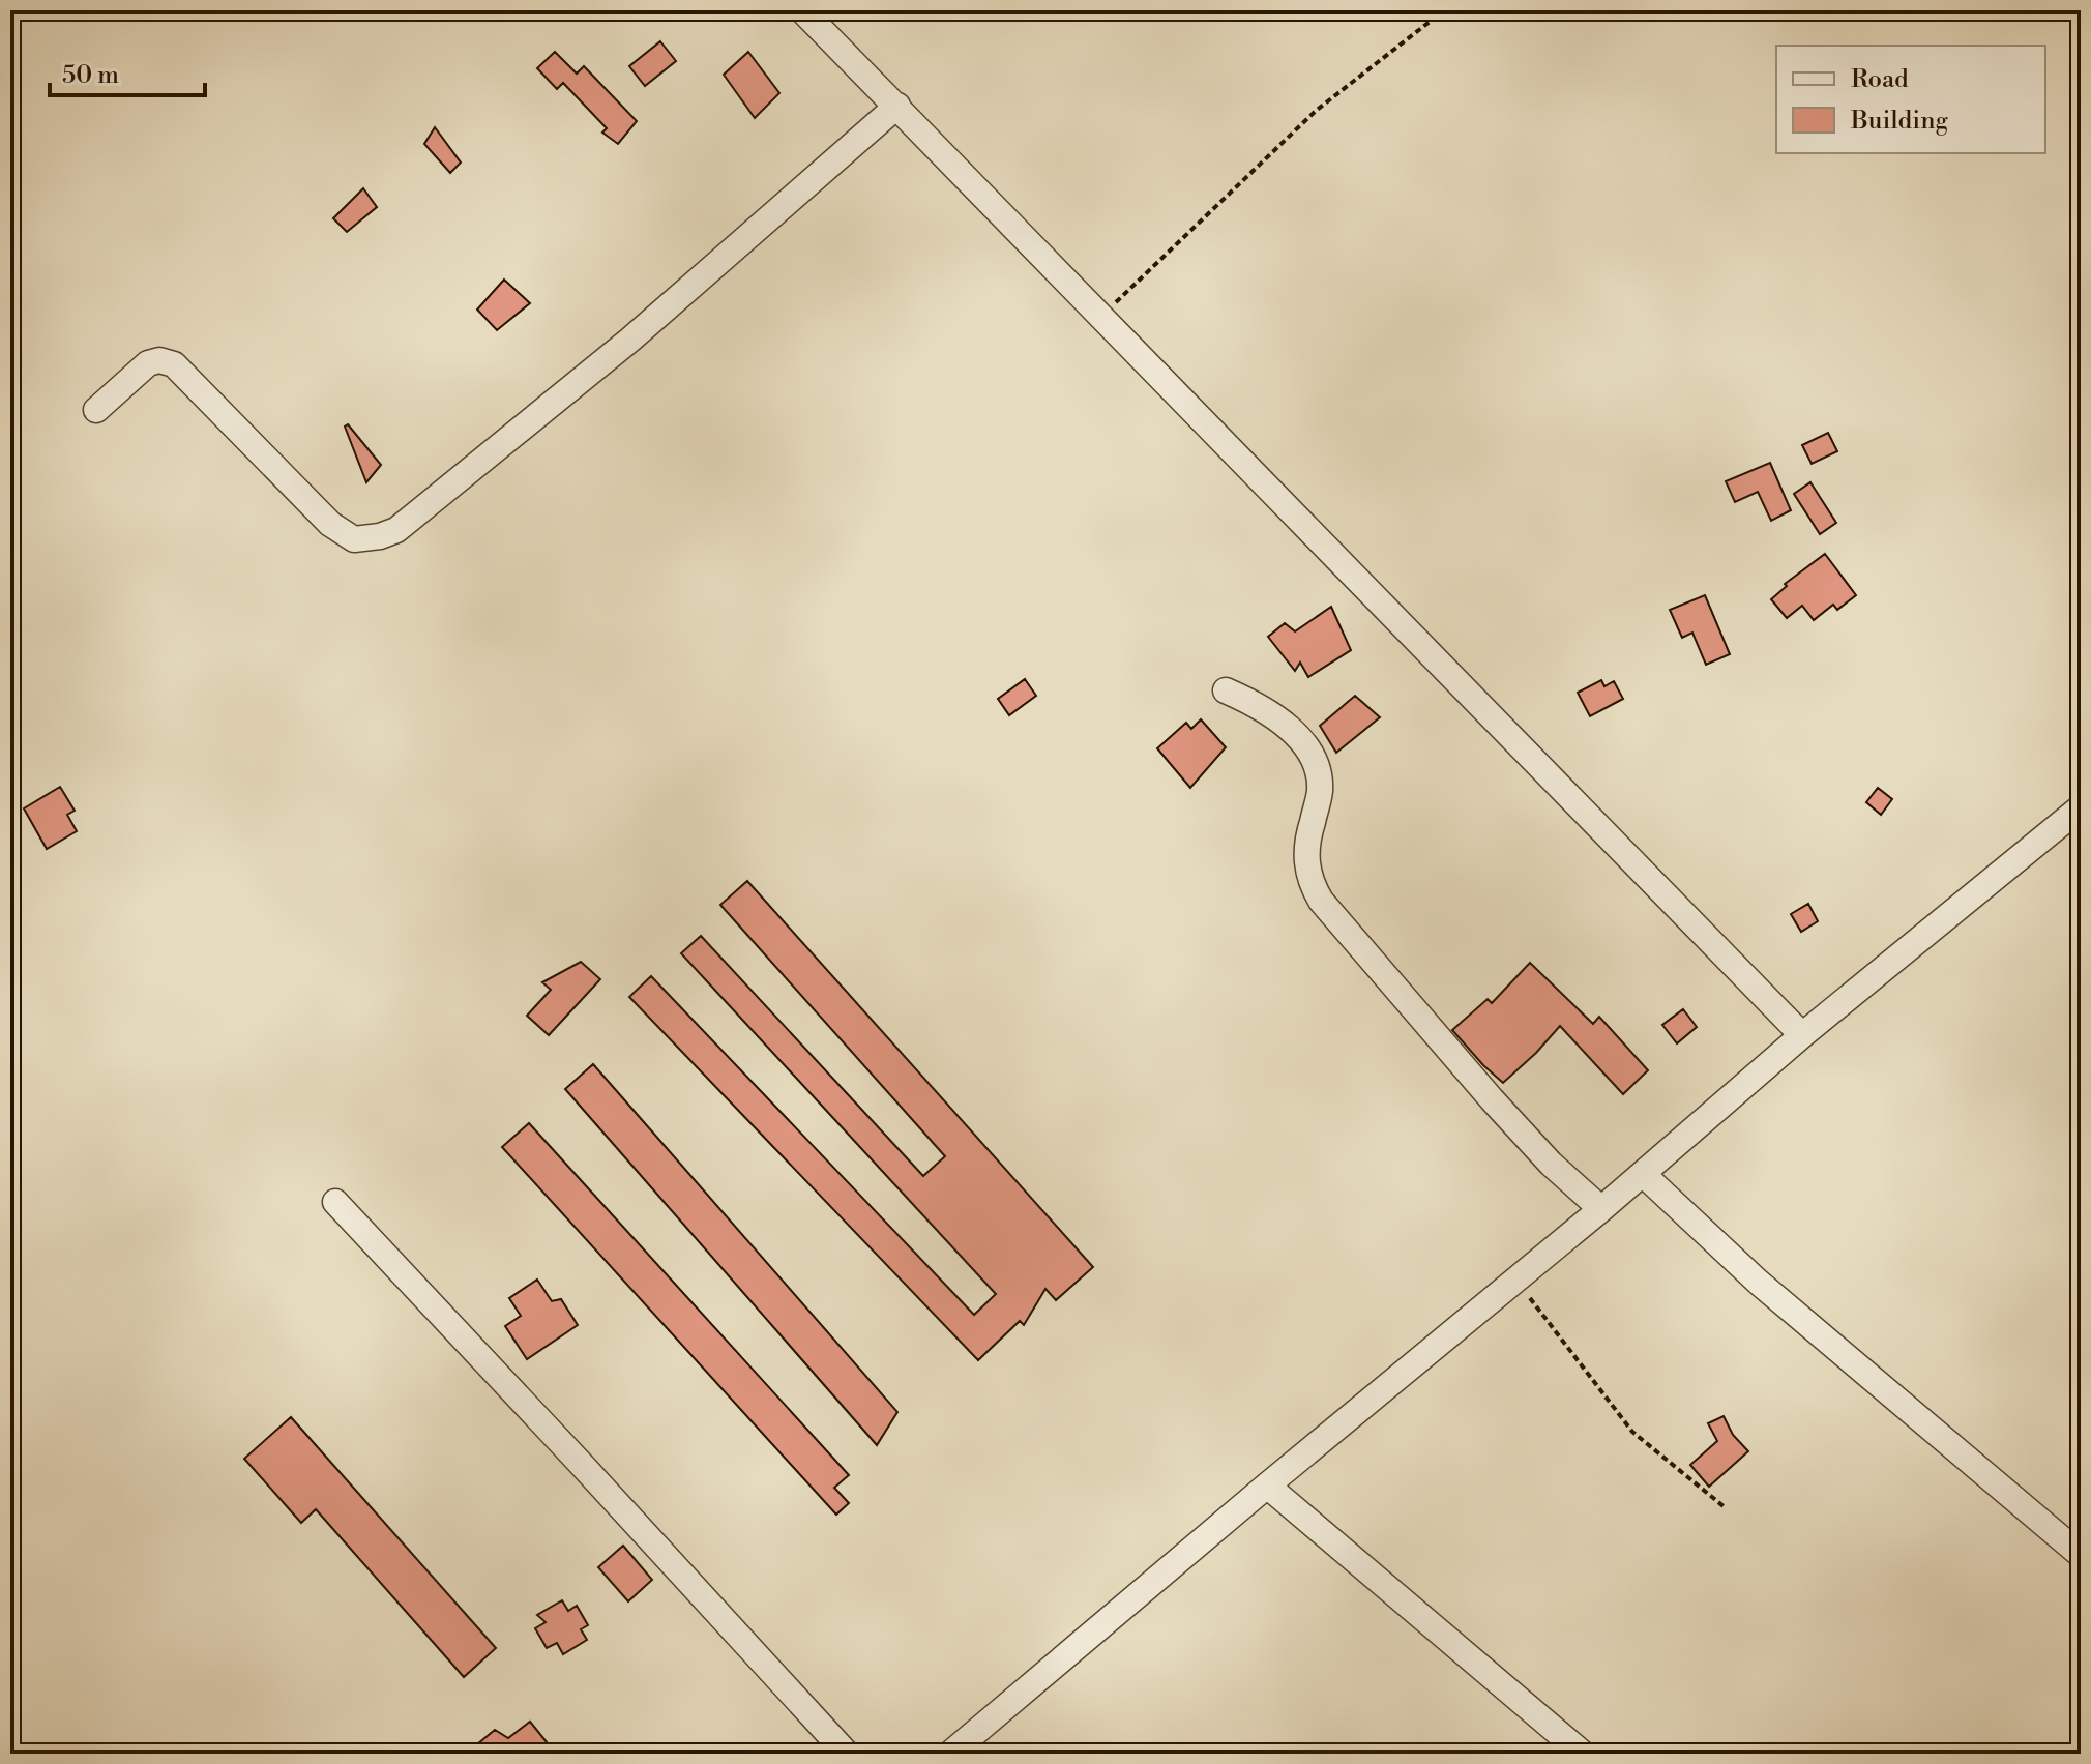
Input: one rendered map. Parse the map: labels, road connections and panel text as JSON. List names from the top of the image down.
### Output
{
  "legend": ["Road", "Building"],
  "scale_bar": "50 m"
}
